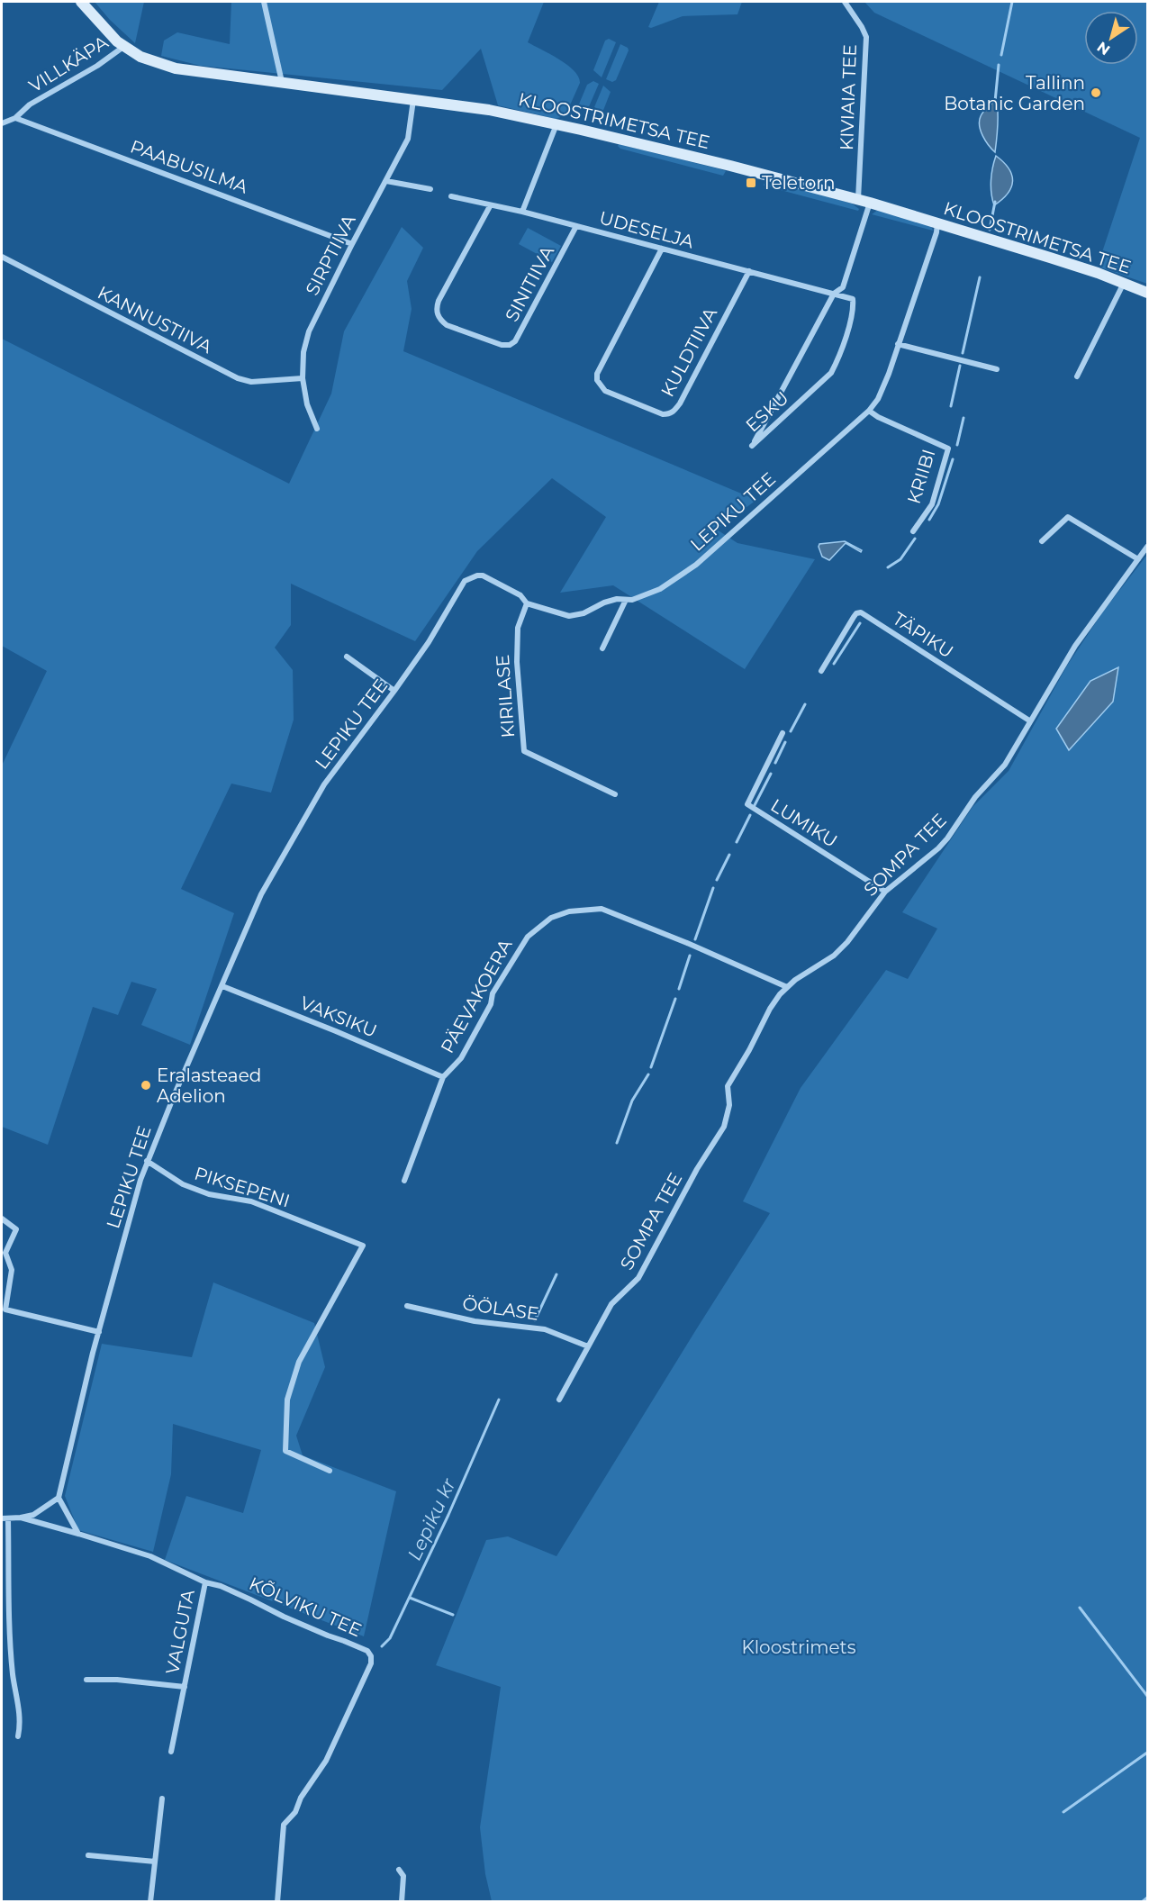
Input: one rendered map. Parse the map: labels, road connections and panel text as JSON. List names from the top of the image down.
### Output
{
  "streets": {
    "main road": ["KLOOSTRIMETSA TEE"],
    "street": [
      "VILLKÄPA",
      "KIVIAIA TEE",
      "PAABUSILMA",
      "UDESELJA",
      "SIRPTIIVA",
      "SINITIIVA",
      "KANNUSTIIVA",
      "KULDTIIVA",
      "ESKU",
      "KRIIBI",
      "LEPIKU TEE",
      "TÄPIKU",
      "KIRILASE",
      "LUMIKU",
      "SOMPA TEE",
      "PÄEVAKOERA",
      "VAKSIKU",
      "PIKSEPENI",
      "ÖÖLASE",
      "KÕLVIKU TEE",
      "VALGUTA"
    ]
  },
  "crossings": [
    ["VILLKÄPA", "KLOOSTRIMETSA TEE"],
    ["VILLKÄPA", "PAABUSILMA"],
    ["KIVIAIA TEE", "KLOOSTRIMETSA TEE"],
    ["KIVIAIA TEE", "ESKU"],
    ["KLOOSTRIMETSA TEE", "SIRPTIIVA"],
    ["KLOOSTRIMETSA TEE", "ESKU"],
    ["KLOOSTRIMETSA TEE", "LEPIKU TEE"],
    ["PAABUSILMA", "SIRPTIIVA"],
    ["UDESELJA", "SINITIIVA"],
    ["UDESELJA", "KULDTIIVA"],
    ["UDESELJA", "ESKU"],
    ["SIRPTIIVA", "KANNUSTIIVA"],
    ["KRIIBI", "LEPIKU TEE"],
    ["LEPIKU TEE", "KIRILASE"],
    ["LEPIKU TEE", "VAKSIKU"],
    ["LEPIKU TEE", "PIKSEPENI"],
    ["TÄPIKU", "SOMPA TEE"],
    ["LUMIKU", "SOMPA TEE"],
    ["SOMPA TEE", "PÄEVAKOERA"],
    ["SOMPA TEE", "ÖÖLASE"],
    ["PÄEVAKOERA", "VAKSIKU"],
    ["KÕLVIKU TEE", "VALGUTA"]
  ],
  "water": ["Lepiku kr"],
  "parks": ["Kloostrimets"],
  "places": {
    "other": ["Tallinn Botanic Garden", "Eralasteaed Adelion"],
    "transit": ["Teletorn"]
  },
  "north": "bottom left"
}
